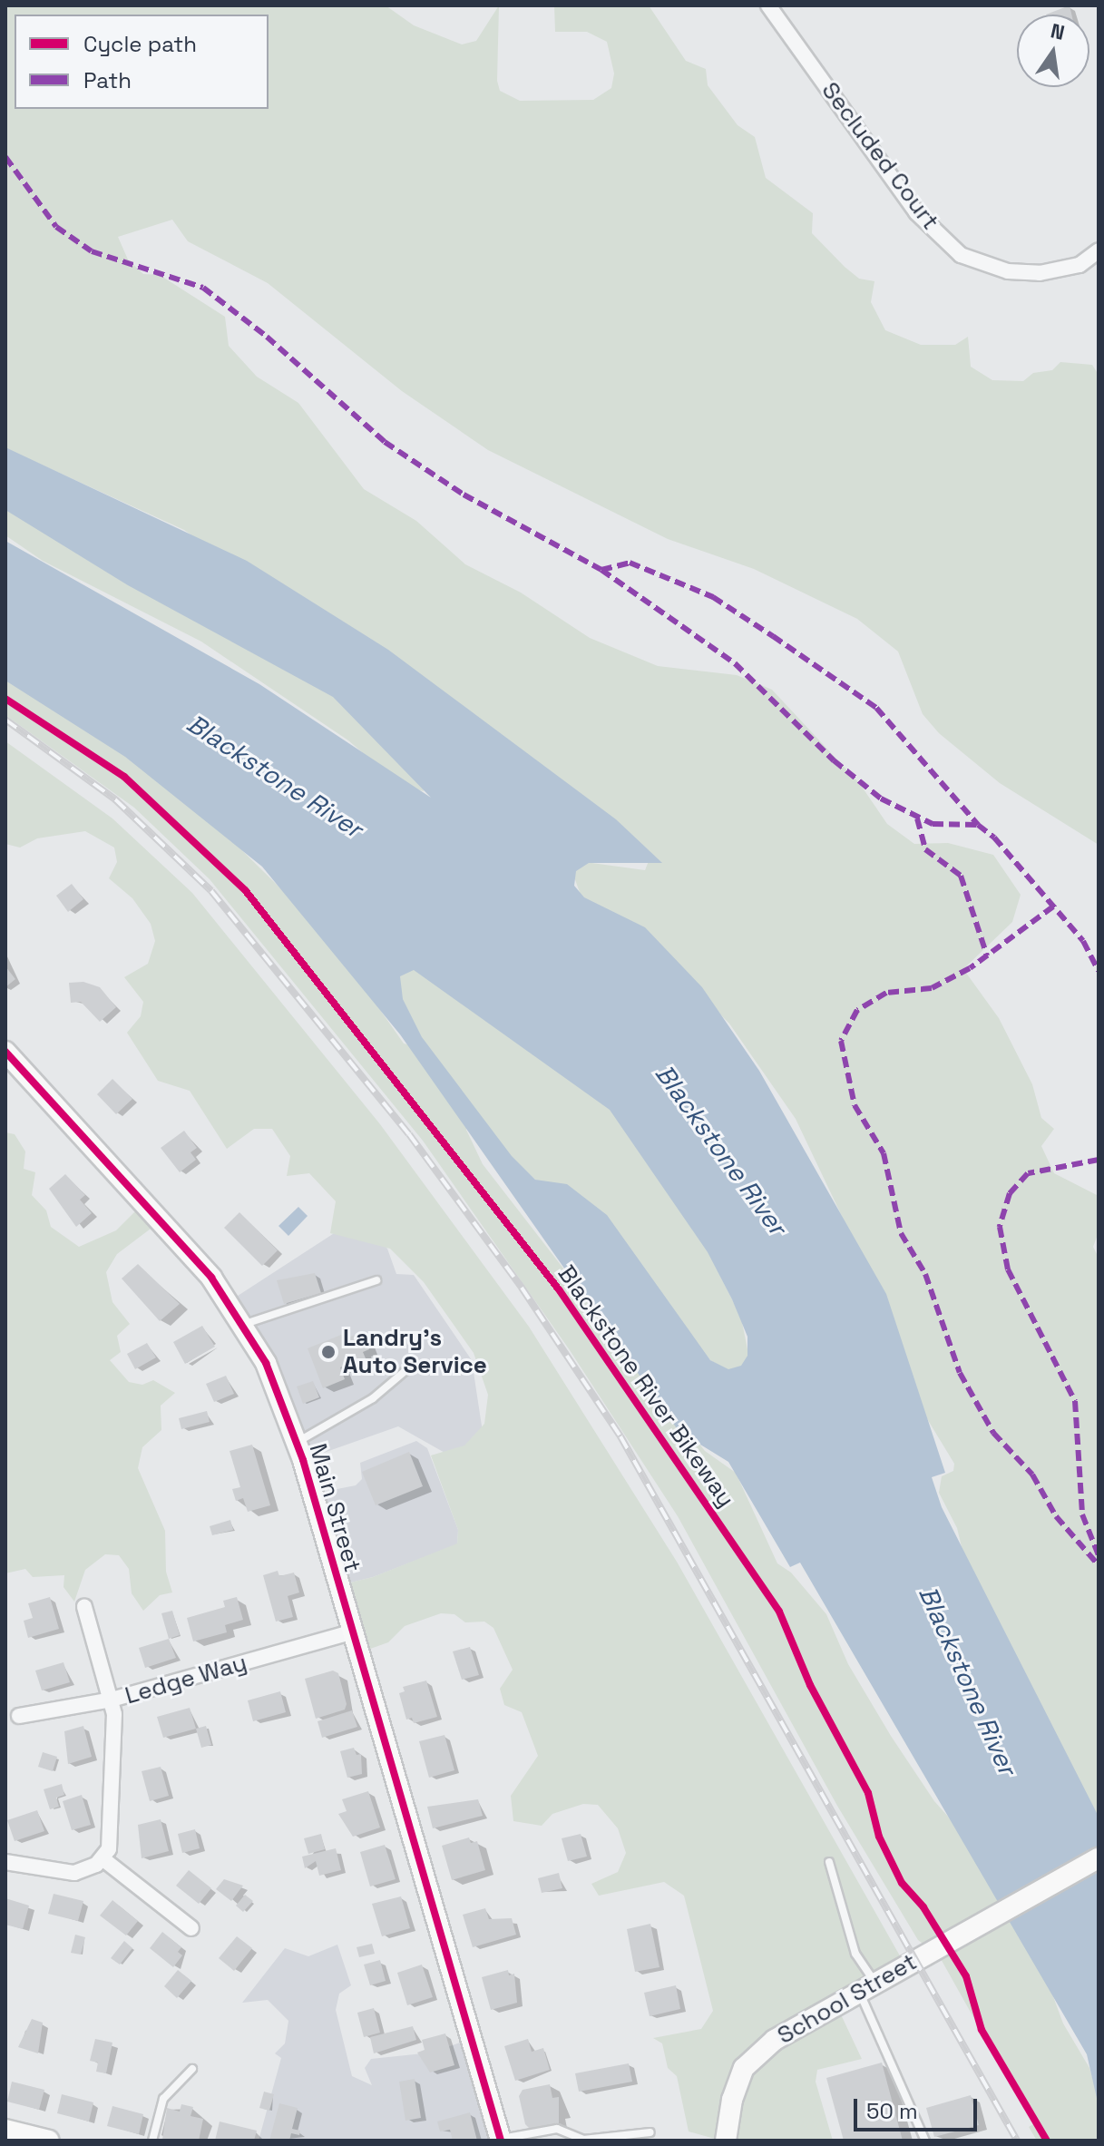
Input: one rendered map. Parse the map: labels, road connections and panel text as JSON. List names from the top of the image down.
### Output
{
  "streets": {
    "street": [
      "Secluded Court",
      "Main Street",
      "Ledge Way",
      "School Street"
    ],
    "cycle path": ["Blackstone River Bikeway"]
  },
  "crossings": [
    ["Main Street", "Ledge Way"]
  ],
  "water": ["Blackstone River"],
  "places": ["Landry's Auto Service"],
  "legend": ["Cycle path", "Path"],
  "scale_bar": "50 m",
  "north": "top"
}
